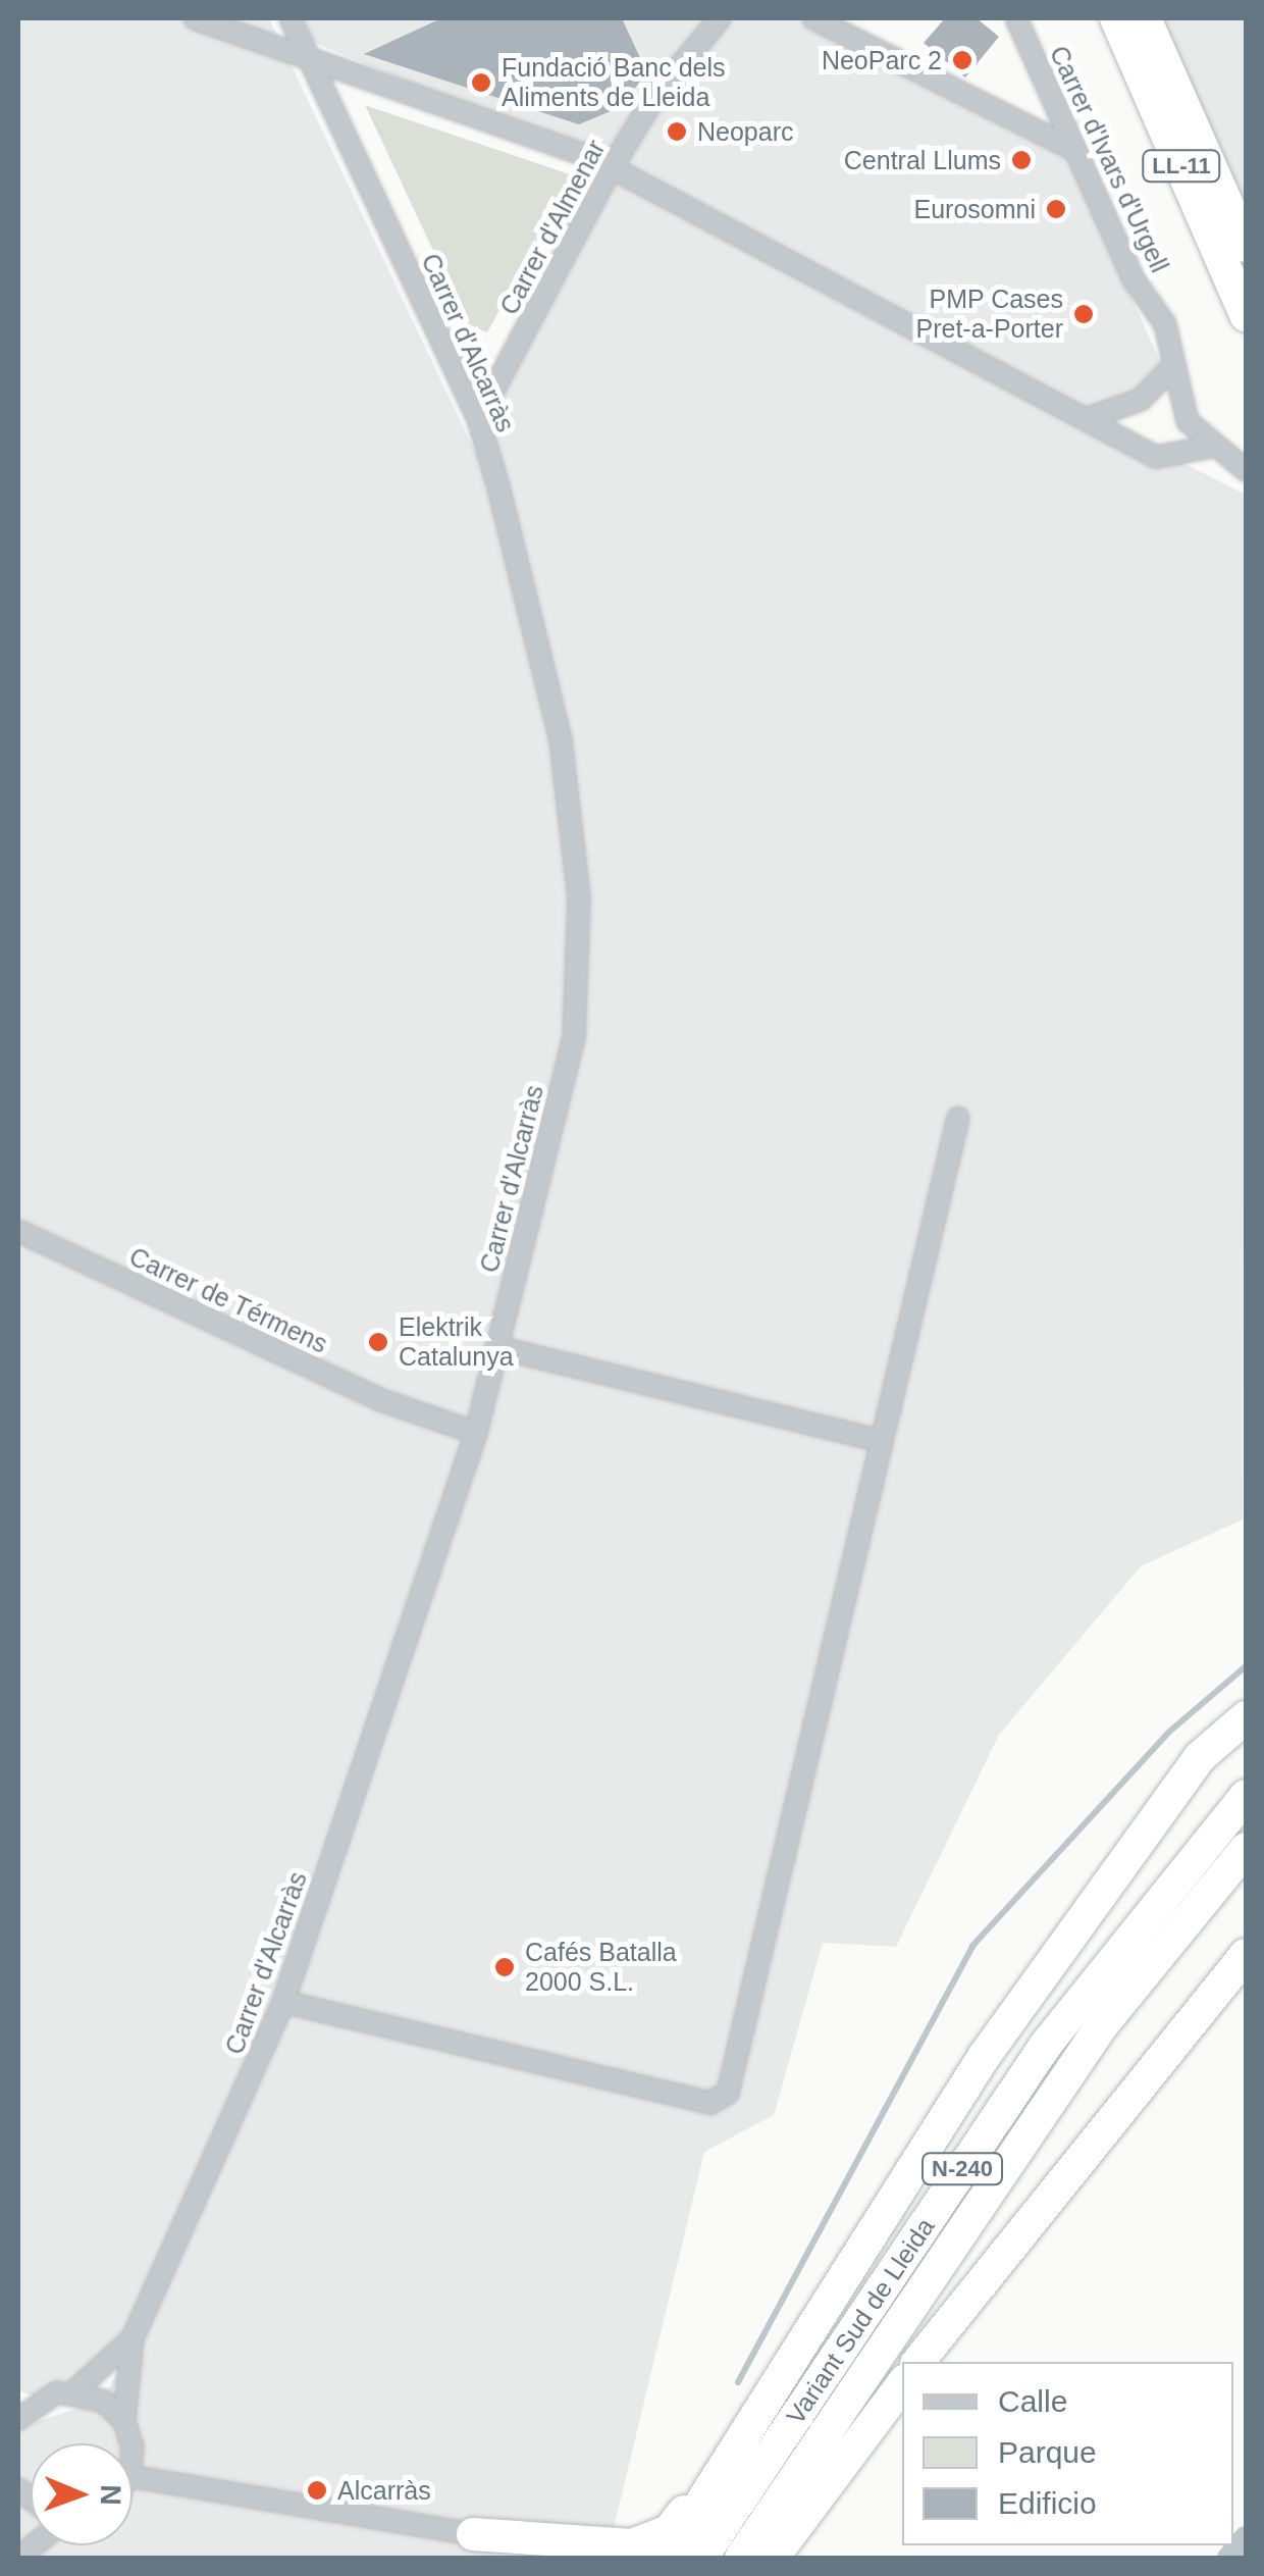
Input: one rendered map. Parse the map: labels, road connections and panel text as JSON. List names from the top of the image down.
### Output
{
  "streets": {
    "highway": ["LL-11", "N-240", "Variant Sud de Lleida"],
    "street": [
      "Carrer d'Ivars d'Urgell",
      "Carrer d'Almenar",
      "Carrer d'Alcarràs",
      "Carrer de Térmens"
    ]
  },
  "crossings": [
    ["Carrer d'Almenar", "Carrer d'Alcarràs"],
    ["Carrer d'Alcarràs", "Carrer de Térmens"]
  ],
  "places": [
    "NeoParc 2",
    "Fundació Banc dels Aliments de Lleida",
    "Neoparc",
    "Central Llums",
    "Eurosomni",
    "PMP Cases Pret-a-Porter",
    "Elektrik Catalunya",
    "Cafés Batalla 2000 S.L.",
    "Alcarràs"
  ],
  "legend": ["Calle", "Parque", "Edificio"],
  "north": "right"
}
